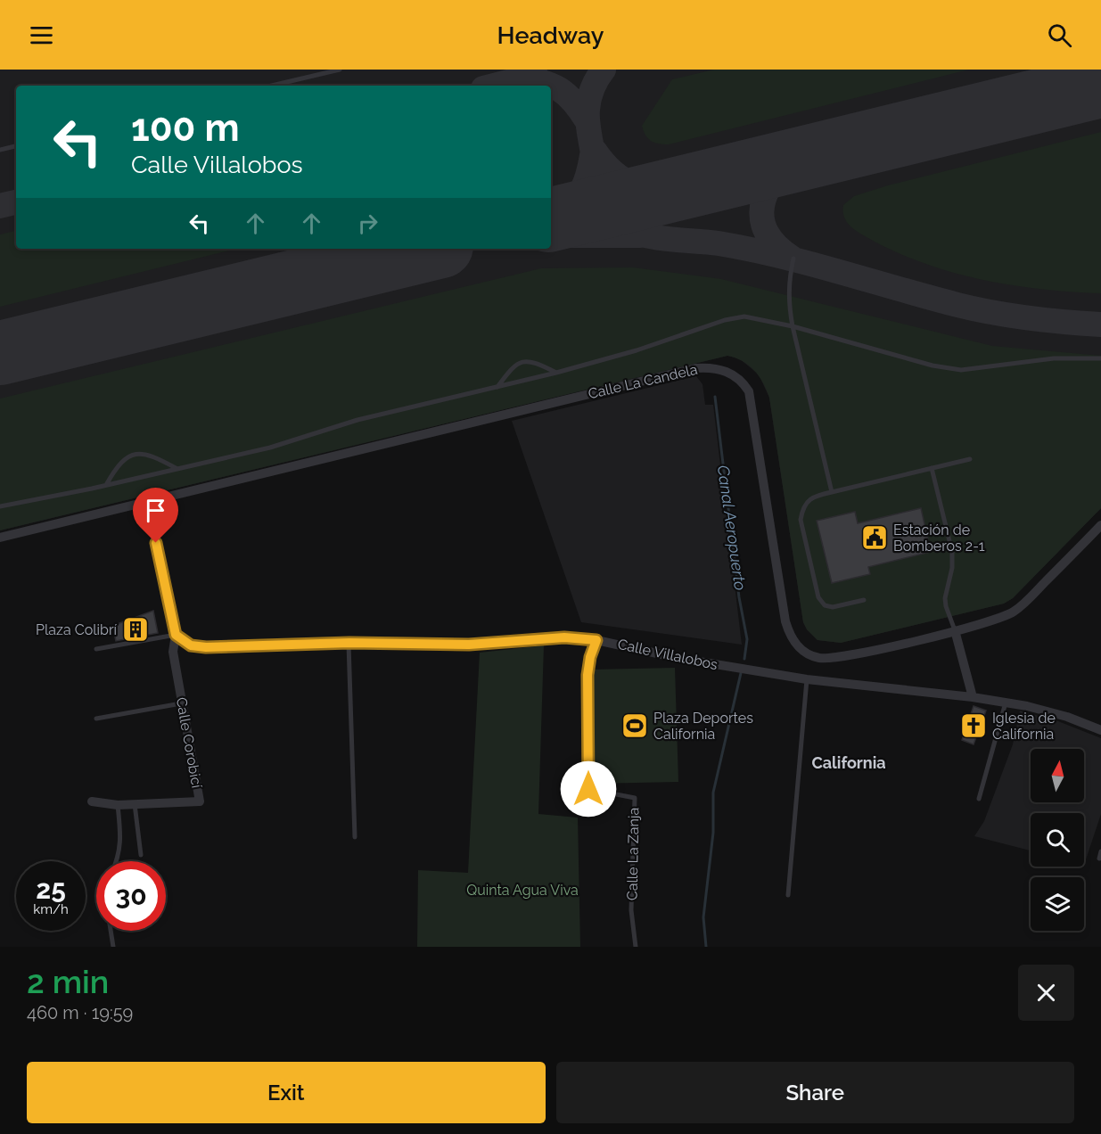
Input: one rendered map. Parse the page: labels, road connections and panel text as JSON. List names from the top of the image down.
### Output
{
  "streets": {
    "street": [
      "Calle La Candela",
      "Calle Villalobos",
      "Calle Corobicí",
      "Calle La Zanja"
    ]
  },
  "crossings": [
    ["Calle Villalobos", "Calle Corobicí"],
    ["Calle Villalobos", "Calle La Zanja"]
  ],
  "districts": ["California"],
  "water": ["Canal Aeropuerto"],
  "parks": ["Quinta Agua Viva"],
  "places": {
    "public building": ["Estación de Bomberos 2-1"],
    "building": ["Plaza Colibrí"],
    "sports": ["Plaza Deportes California"],
    "church": ["Iglesia de California"]
  },
  "north": "top",
  "page": {
    "header": "Headway",
    "turn": ["100 m", "Calle Villalobos"],
    "speed": "25 km/h",
    "limit": "30",
    "heading": ["2 min", "460 m · 19:59"],
    "buttons": ["Exit", "Share"]
  }
}
